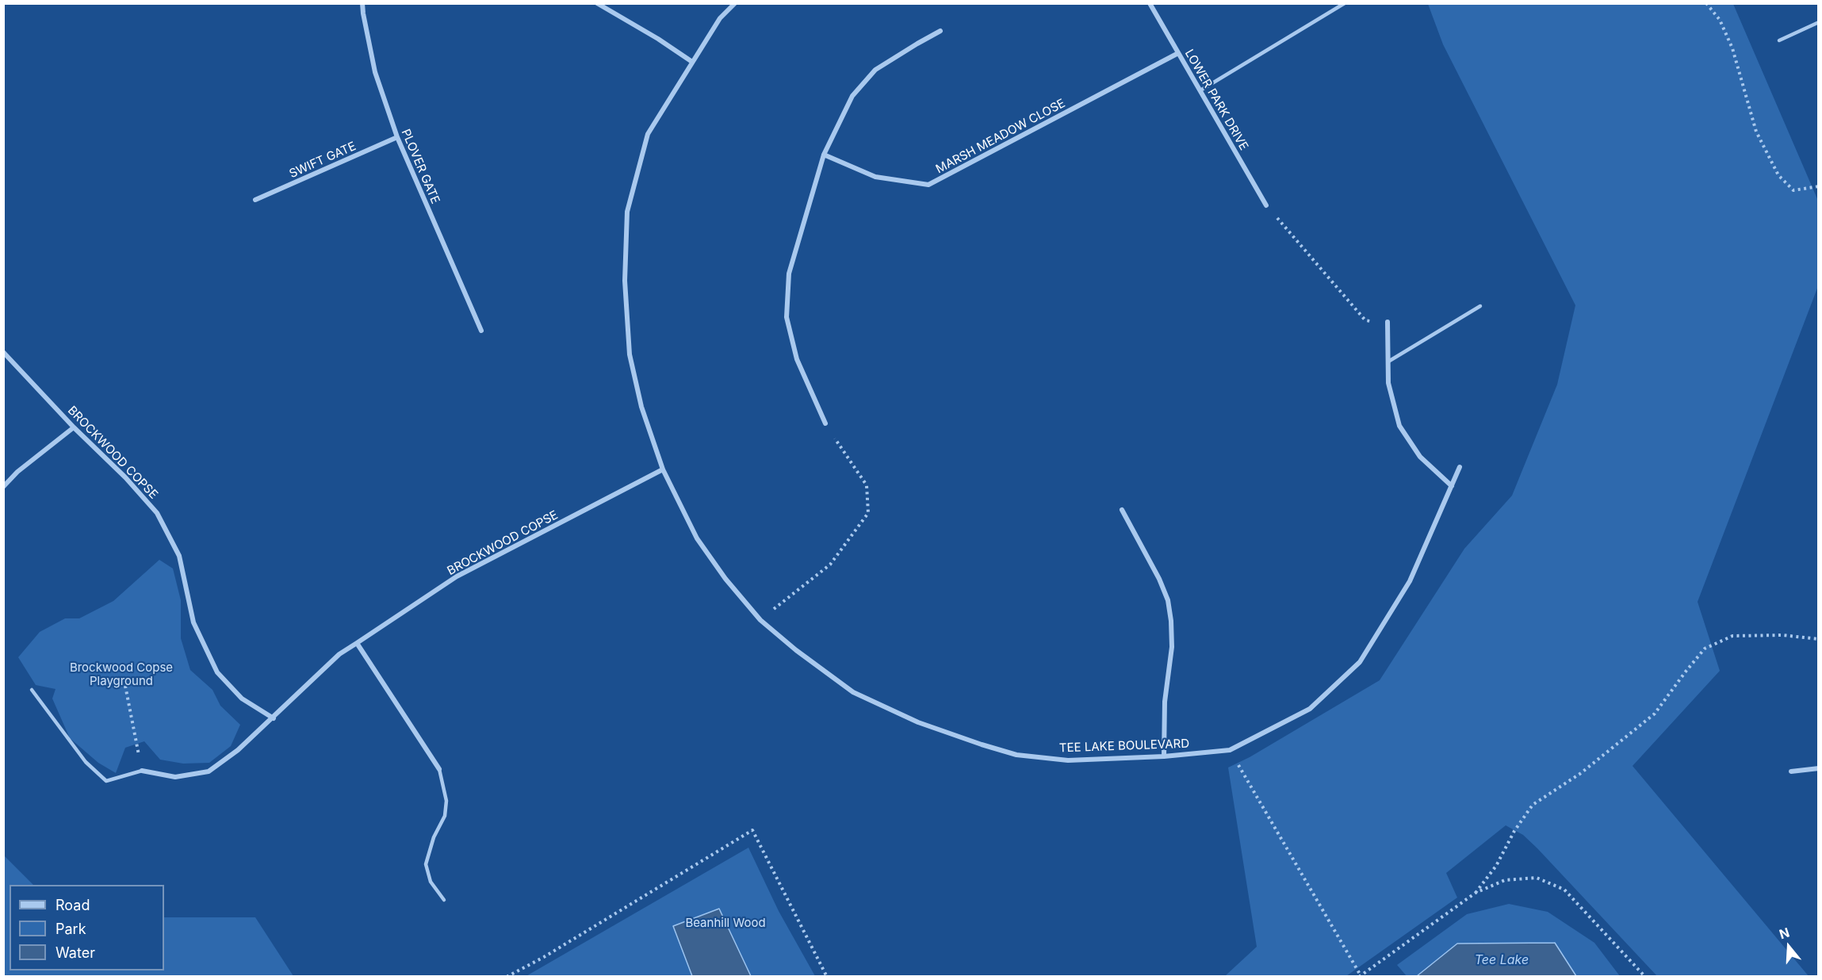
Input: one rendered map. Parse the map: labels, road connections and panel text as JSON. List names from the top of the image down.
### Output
{
  "streets": {
    "street": [
      "LOWER PARK DRIVE",
      "MARSH MEADOW CLOSE",
      "SWIFT GATE",
      "PLOVER GATE",
      "BROCKWOOD COPSE",
      "TEE LAKE BOULEVARD"
    ]
  },
  "crossings": [
    ["LOWER PARK DRIVE", "MARSH MEADOW CLOSE"],
    ["SWIFT GATE", "PLOVER GATE"],
    ["BROCKWOOD COPSE", "TEE LAKE BOULEVARD"]
  ],
  "water": ["Tee Lake"],
  "parks": ["Brockwood Copse Playground", "Beanhill Wood"],
  "legend": ["Road", "Park", "Water"],
  "north": "top"
}
